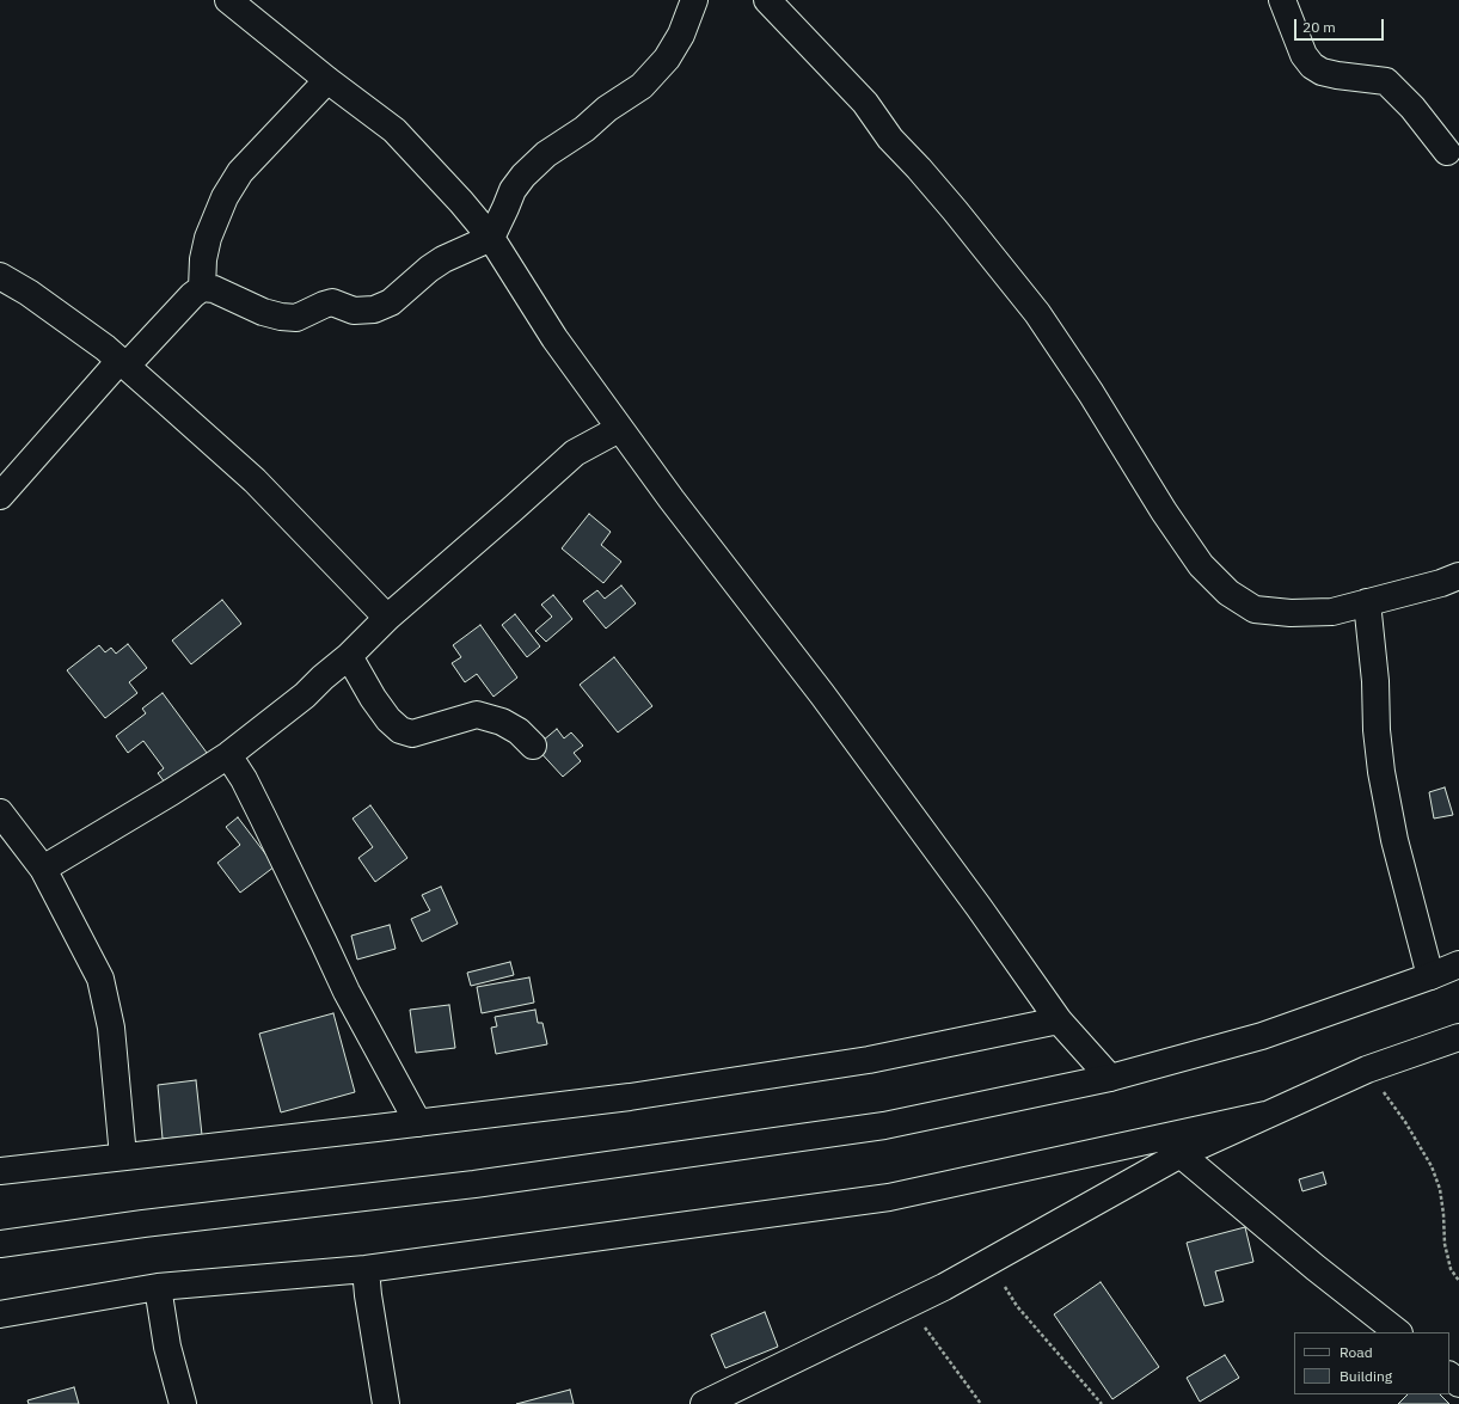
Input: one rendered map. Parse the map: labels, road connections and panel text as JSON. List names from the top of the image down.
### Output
{
  "legend": ["Road", "Building"],
  "scale_bar": "20 m"
}
